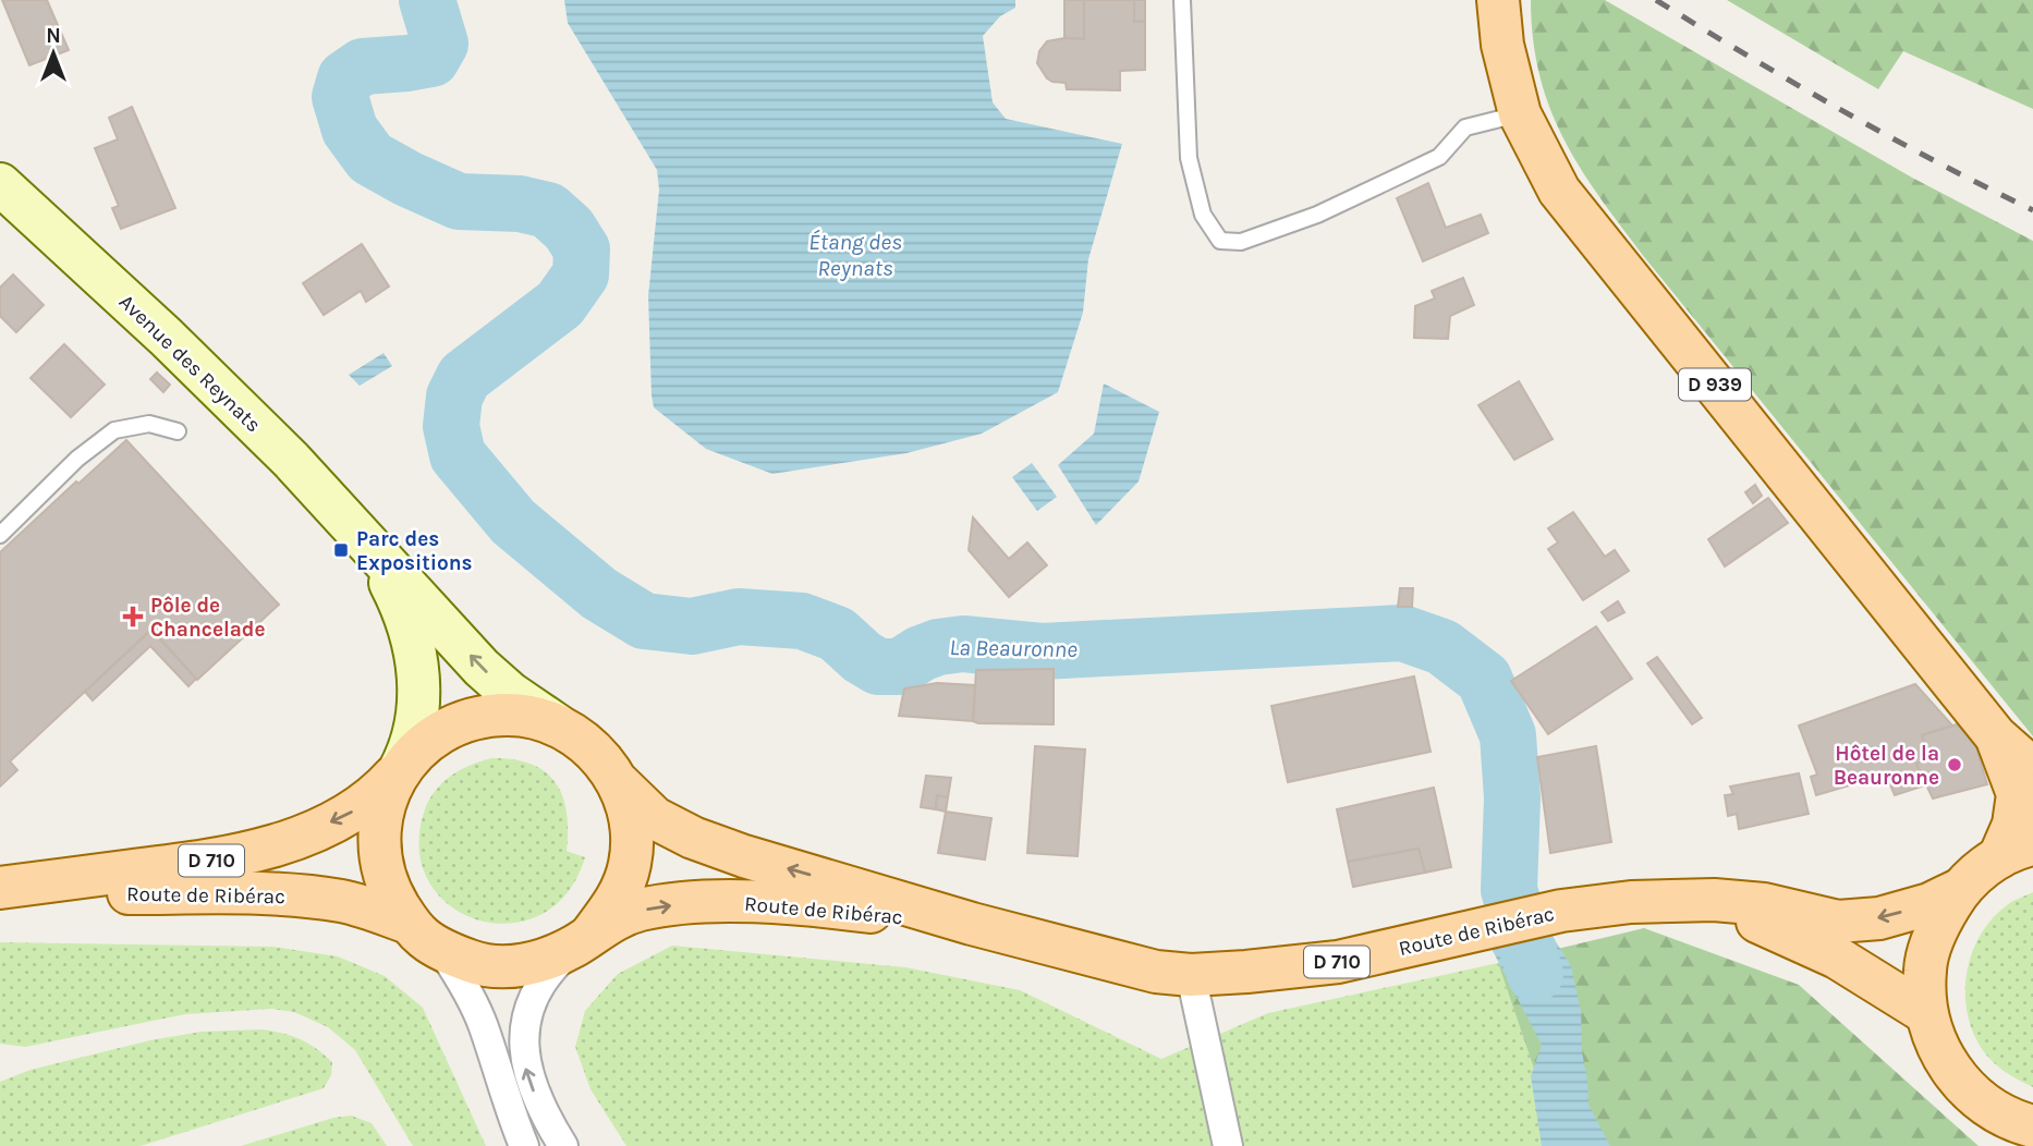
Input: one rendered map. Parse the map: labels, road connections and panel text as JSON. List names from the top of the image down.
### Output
{
  "streets": {
    "main road": [
      "Avenue des Reynats",
      "D 939",
      "D 710",
      "Route de Ribérac"
    ]
  },
  "crossings": [
    ["Avenue des Reynats", "Route de Ribérac"]
  ],
  "water": ["Étang des Reynats", "La Beauronne"],
  "places": {
    "transit": ["Parc des Expositions"],
    "health": ["Pôle de Chancelade"],
    "other": ["Hôtel de la Beauronne"]
  },
  "north": "top"
}
